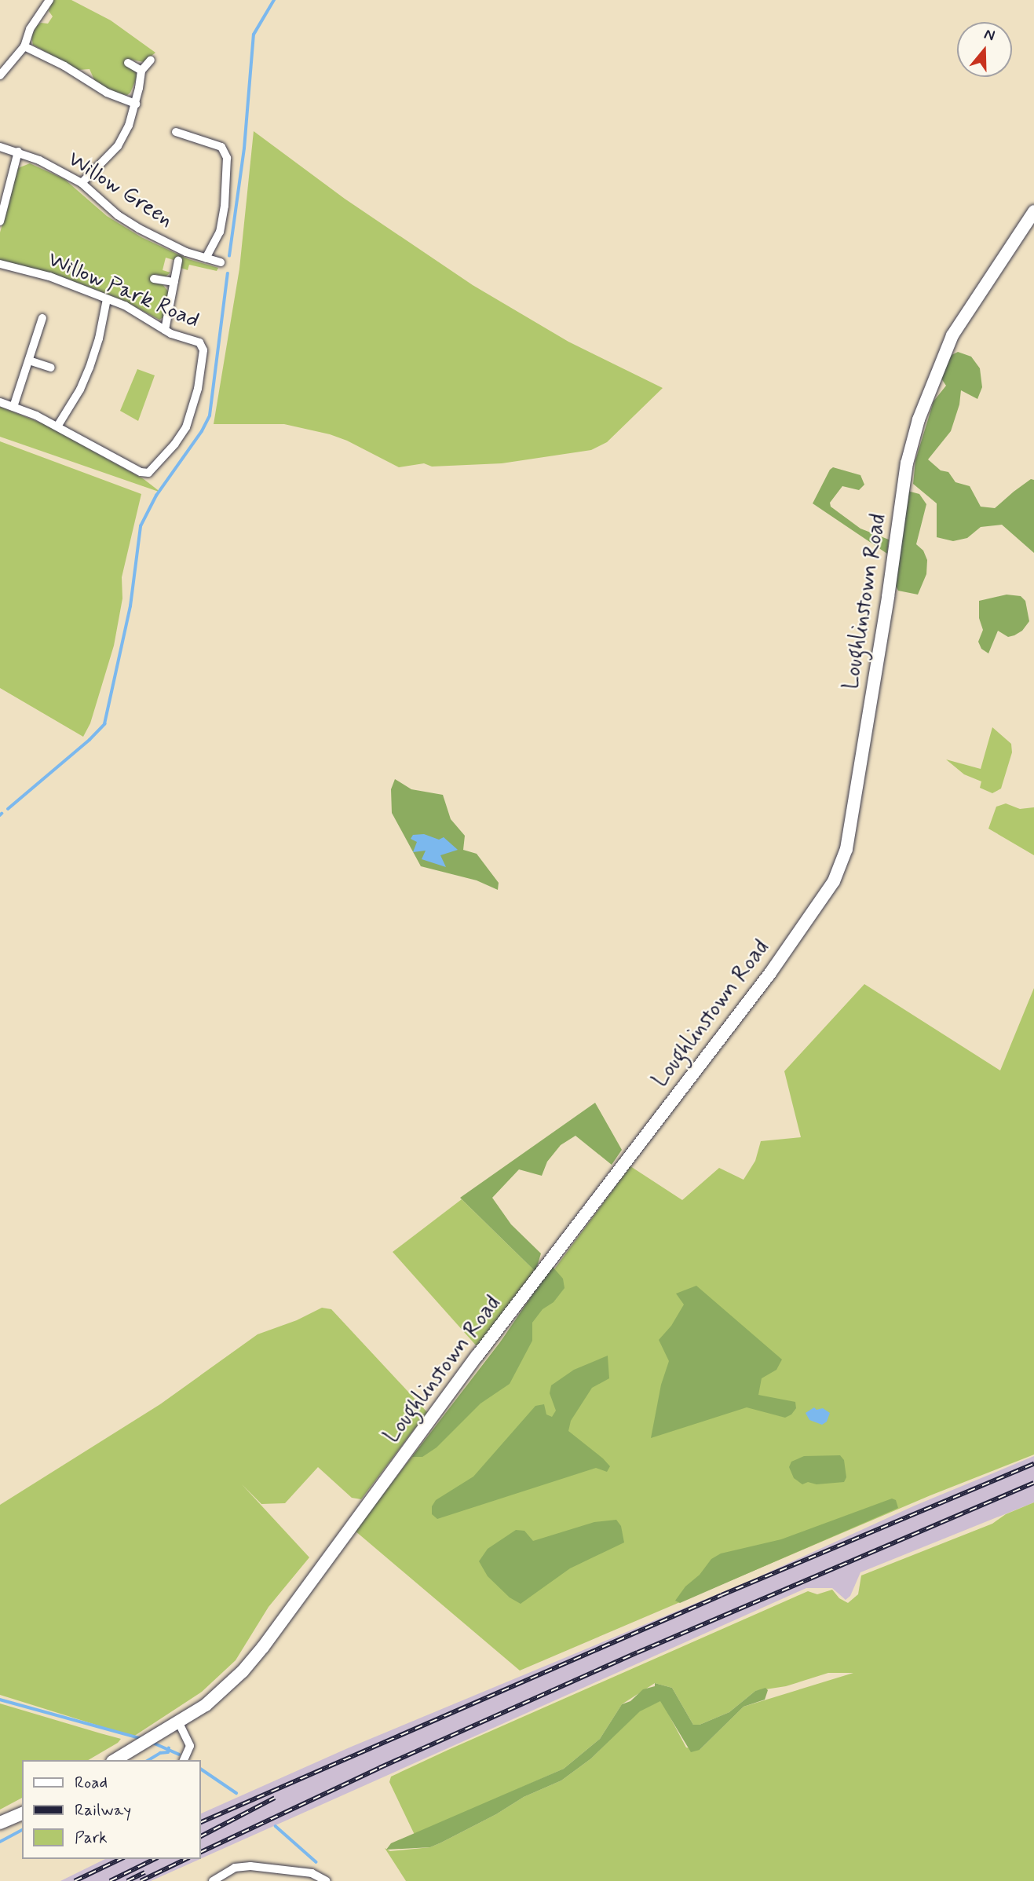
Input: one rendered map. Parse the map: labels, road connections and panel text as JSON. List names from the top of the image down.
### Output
{
  "streets": {
    "street": ["Willow Green", "Willow Park Road", "Loughlinstown Road"]
  },
  "legend": ["Road", "Railway", "Park"],
  "north": "top"
}
